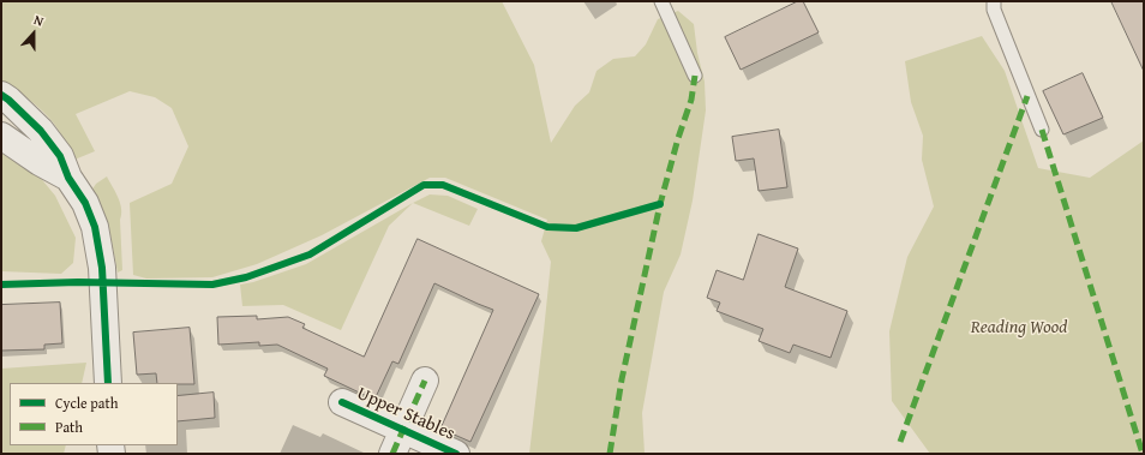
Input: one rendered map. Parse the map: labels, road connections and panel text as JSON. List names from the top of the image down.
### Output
{
  "streets": {
    "street": ["Upper Stables"]
  },
  "parks": ["Reading Wood"],
  "legend": ["Cycle path", "Path"],
  "north": "top"
}
